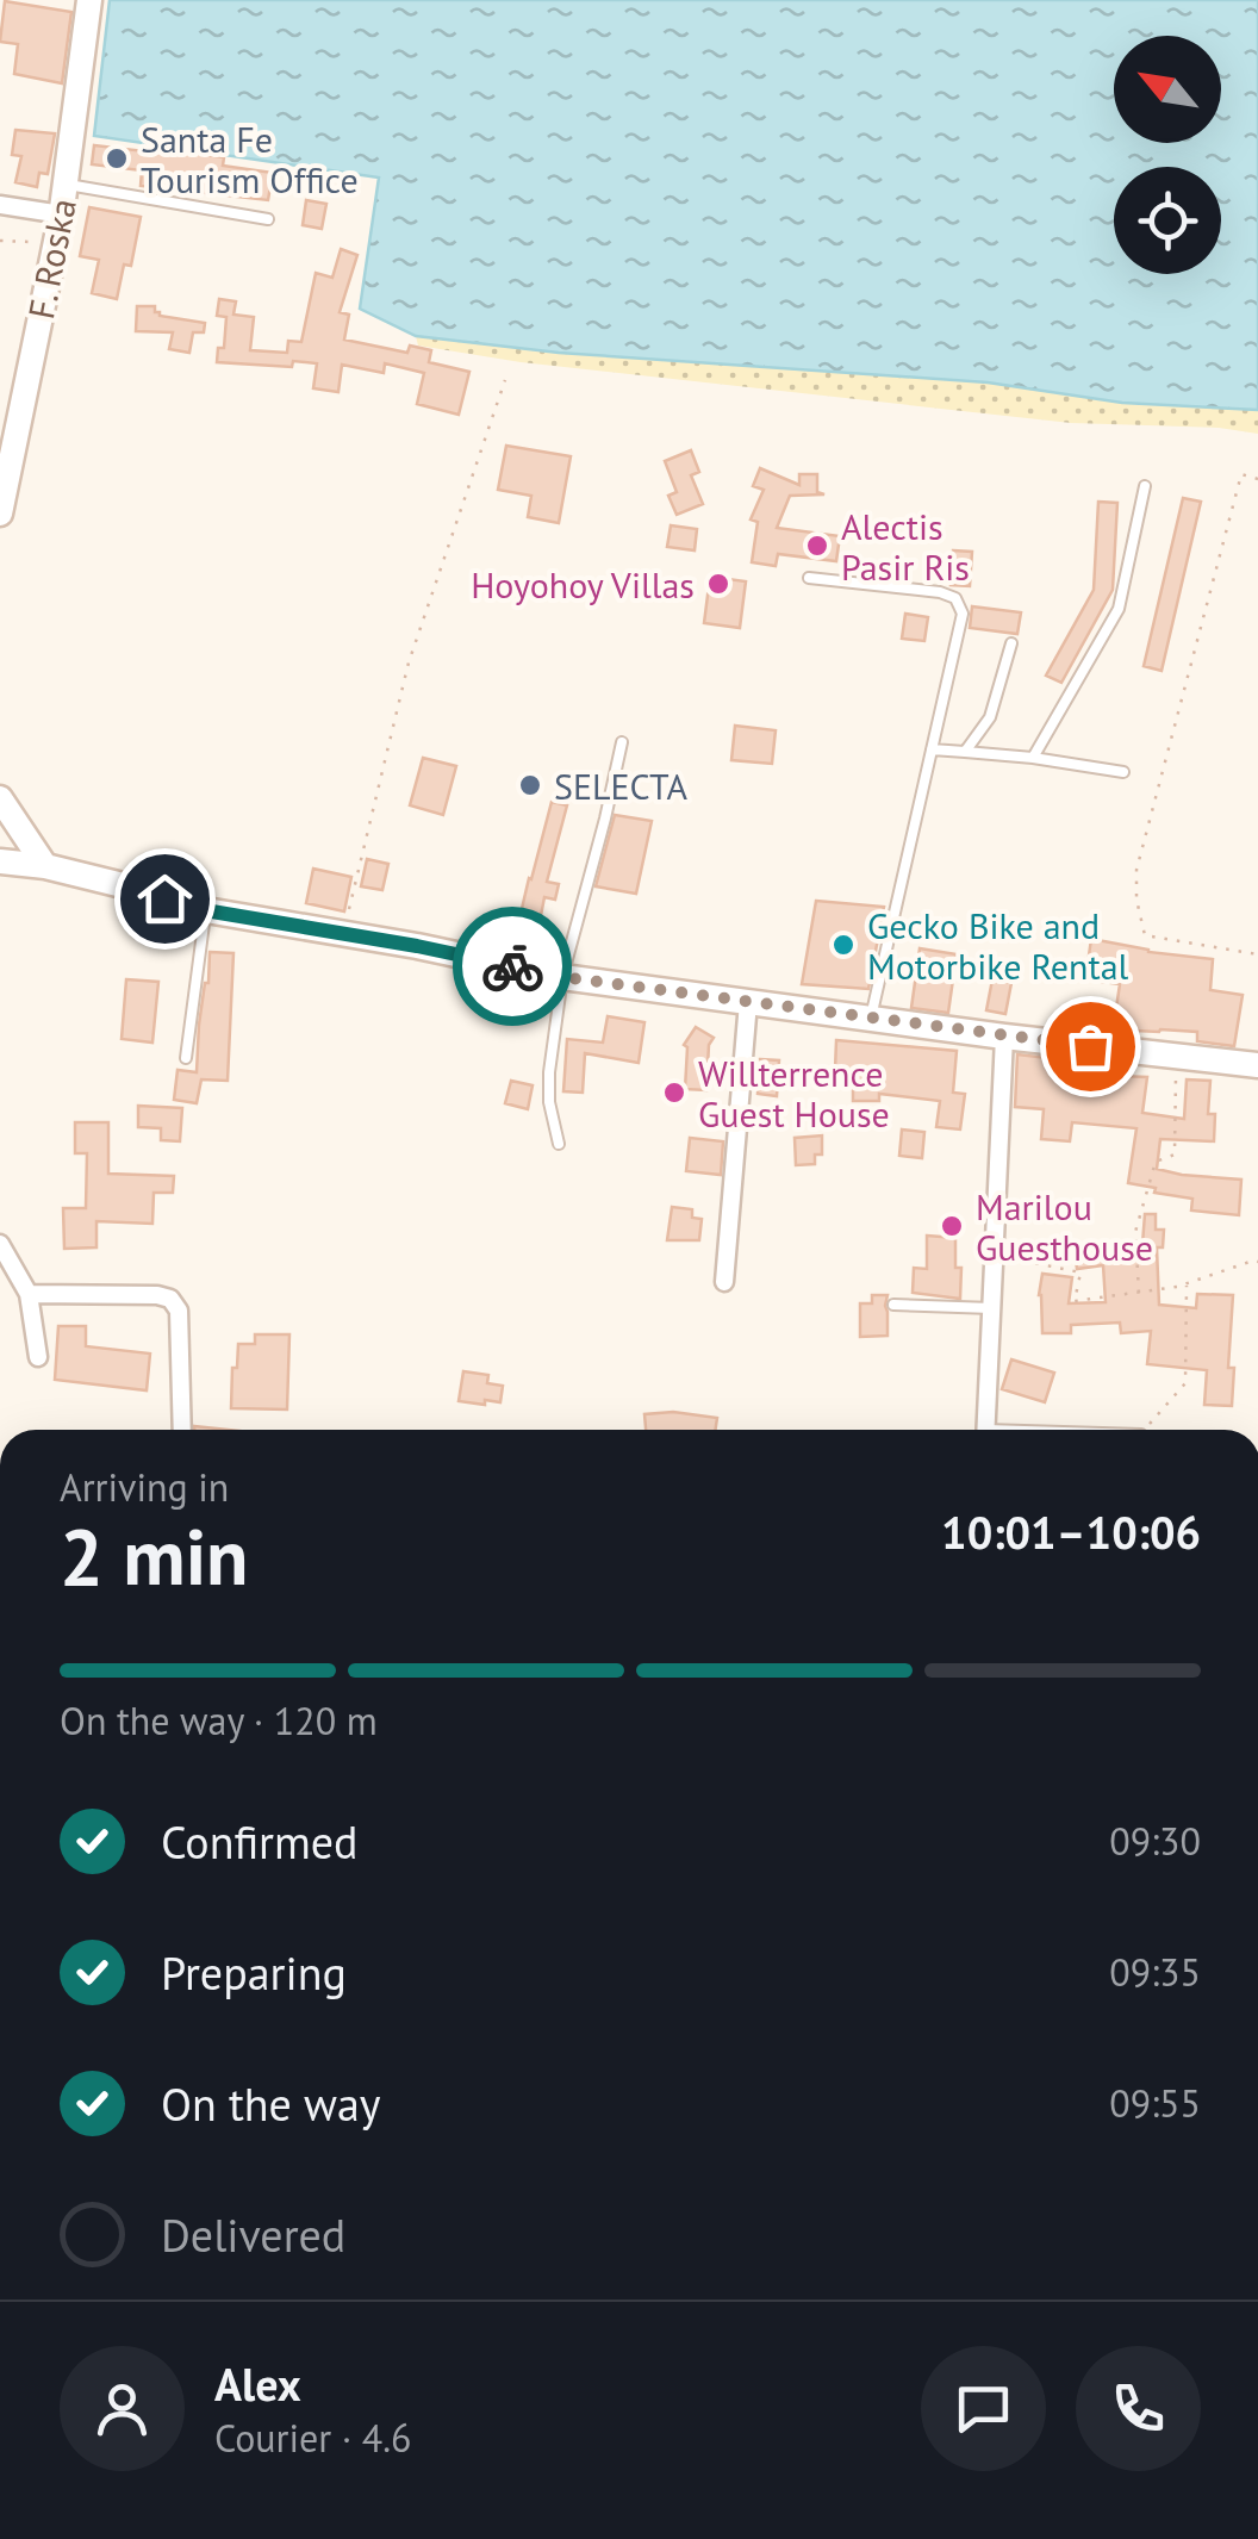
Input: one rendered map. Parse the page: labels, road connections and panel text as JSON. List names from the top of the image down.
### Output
{
  "streets": {
    "main road": ["F. Roska"]
  },
  "places": [
    "Santa Fe Tourism Office",
    "Alectis Pasir Ris",
    "Hoyohoy Villas",
    "SELECTA",
    "Gecko Bike and Motorbike Rental",
    "Willterrence Guest House",
    "Marilou Guesthouse"
  ],
  "north": "top left",
  "page": {
    "heading": ["2 min", "Arriving in", "10:01–10:06"],
    "panel": ["Alex", "Courier · 4.6"],
    "bar": "On the way · 120 m",
    "list": [
      ["Confirmed", "09:30"],
      ["Preparing", "09:35"],
      ["On the way", "09:55"],
      "Delivered"
    ]
  }
}
